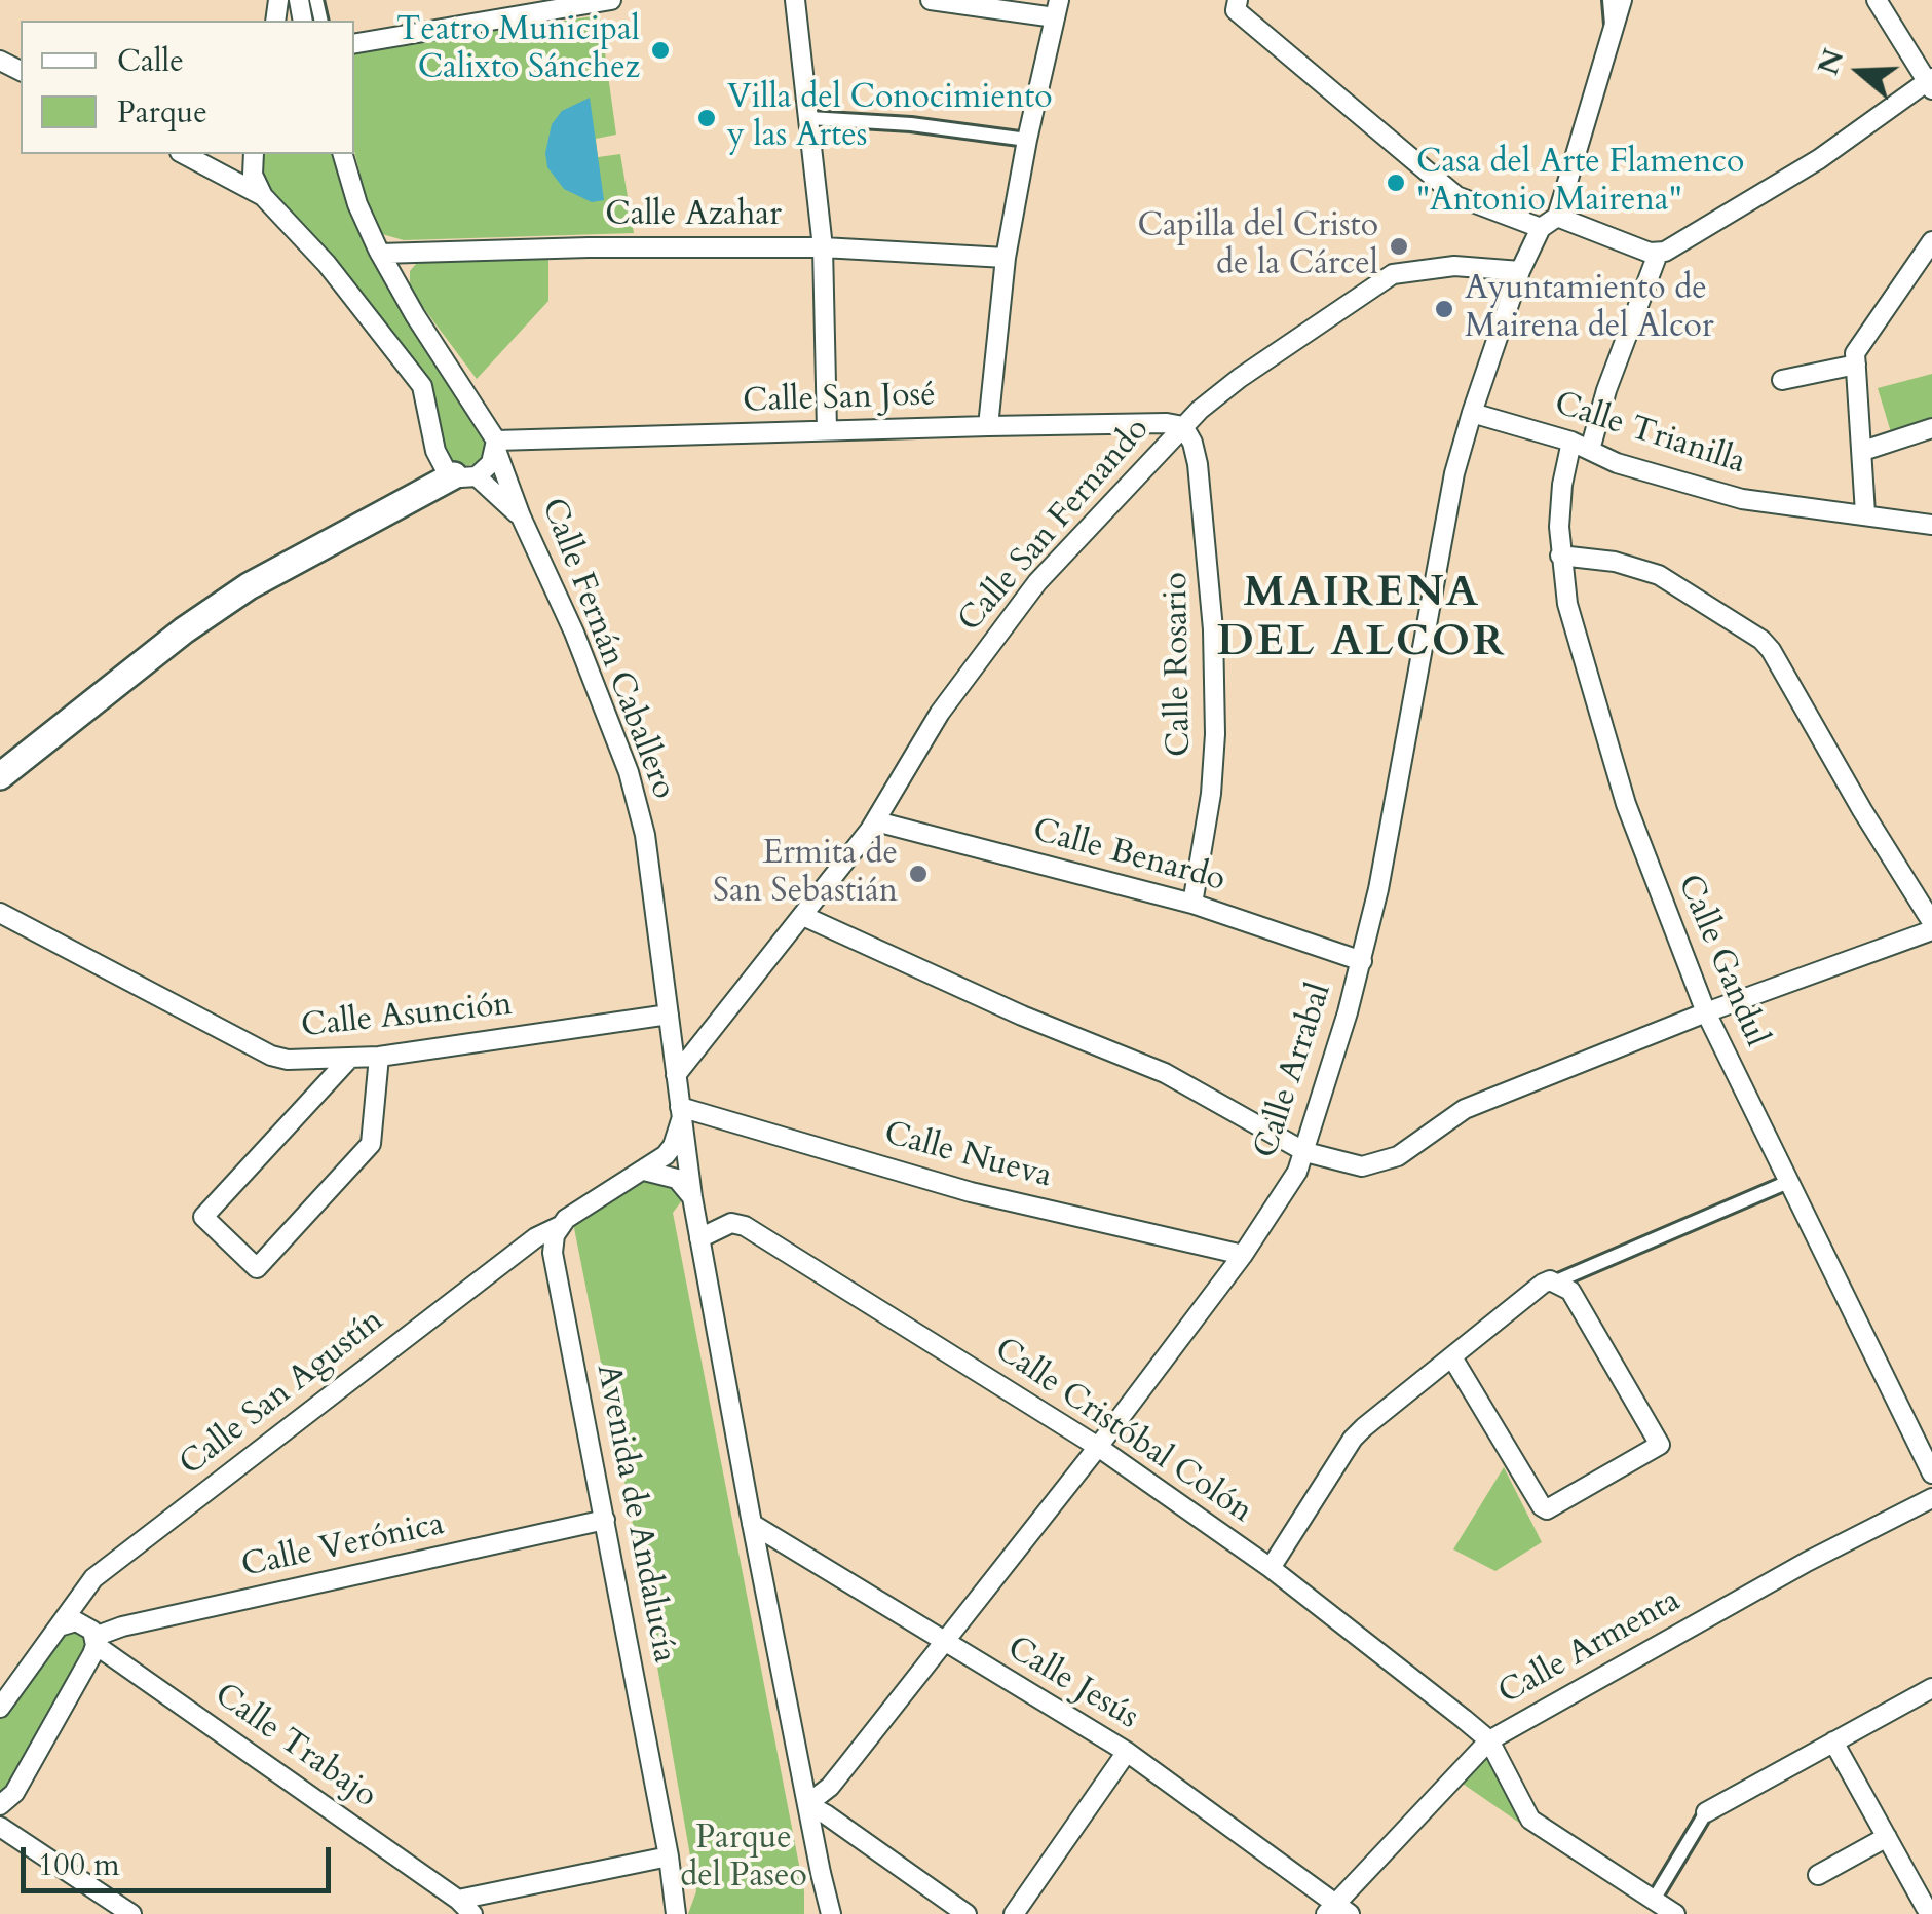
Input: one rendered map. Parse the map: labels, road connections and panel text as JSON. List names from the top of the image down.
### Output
{
  "streets": {
    "street": [
      "Calle Azahar",
      "Calle San José",
      "Calle Trianilla",
      "Calle San Fernando",
      "Calle Fernán Caballero",
      "Calle Rosario",
      "Calle Benardo",
      "Calle Gandul",
      "Calle Asunción",
      "Calle Arrabal",
      "Calle Nueva",
      "Calle San Agustín",
      "Calle Cristóbal Colón",
      "Avenida de Andalucía",
      "Calle Verónica",
      "Calle Armenta",
      "Calle Jesús",
      "Calle Trabajo"
    ]
  },
  "crossings": [
    ["Calle Azahar", "Calle Fernán Caballero"],
    ["Calle San José", "Calle San Fernando"],
    ["Calle San José", "Calle Fernán Caballero"],
    ["Calle San José", "Calle Rosario"],
    ["Calle Trianilla", "Calle Gandul"],
    ["Calle Trianilla", "Calle Arrabal"],
    ["Calle San Fernando", "Calle Fernán Caballero"],
    ["Calle San Fernando", "Calle Rosario"],
    ["Calle San Fernando", "Calle Benardo"],
    ["Calle San Fernando", "Calle Arrabal"],
    ["Calle Fernán Caballero", "Calle Asunción"],
    ["Calle Fernán Caballero", "Calle Nueva"],
    ["Calle Rosario", "Calle Benardo"],
    ["Calle Benardo", "Calle Arrabal"],
    ["Calle Arrabal", "Calle Nueva"],
    ["Calle Arrabal", "Calle Cristóbal Colón"],
    ["Calle Arrabal", "Calle Jesús"],
    ["Calle San Agustín", "Avenida de Andalucía"],
    ["Calle Cristóbal Colón", "Calle Armenta"],
    ["Avenida de Andalucía", "Calle Verónica"],
    ["Calle Verónica", "Calle Trabajo"],
    ["Calle Armenta", "Calle Jesús"]
  ],
  "districts": ["MAIRENA DEL ALCOR"],
  "parks": ["Parque del Paseo"],
  "places": [
    "Teatro Municipal Calixto Sánchez",
    "Villa del Conocimiento y las Artes",
    "Casa del Arte Flamenco \"Antonio Mairena\"",
    "Capilla del Cristo de la Cárcel",
    "Ayuntamiento de Mairena del Alcor",
    "Ermita de San Sebastián"
  ],
  "legend": ["Calle", "Parque"],
  "scale_bar": "100 m",
  "north": "left"
}
